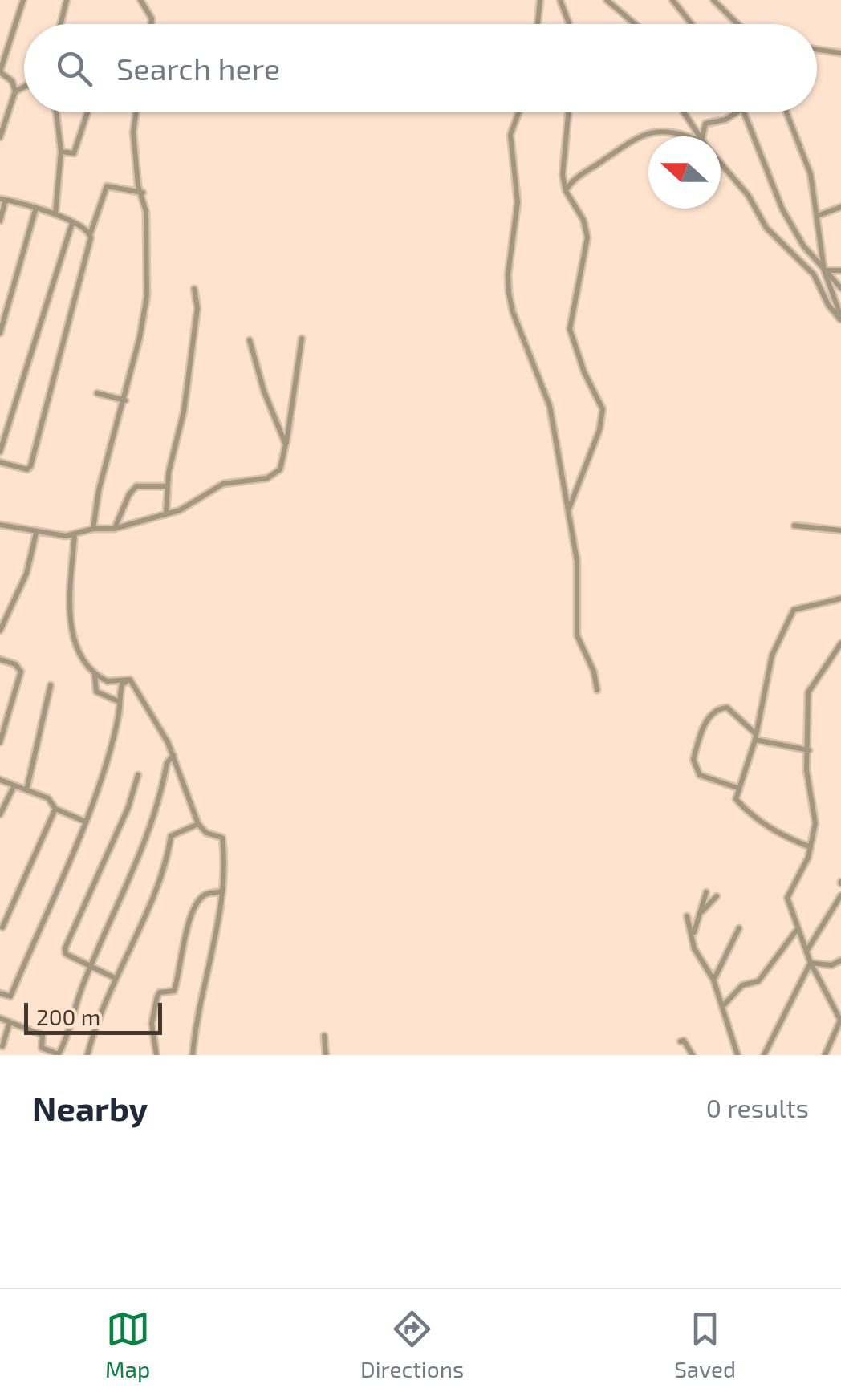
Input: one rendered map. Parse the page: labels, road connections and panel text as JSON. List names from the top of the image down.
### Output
{
  "scale_bar": "200 m",
  "north": "left",
  "page": {
    "search": "Search here",
    "scale": "200 m",
    "heading": ["Nearby", "0 results"],
    "nav": ["Map", "Directions", "Saved"]
  }
}
